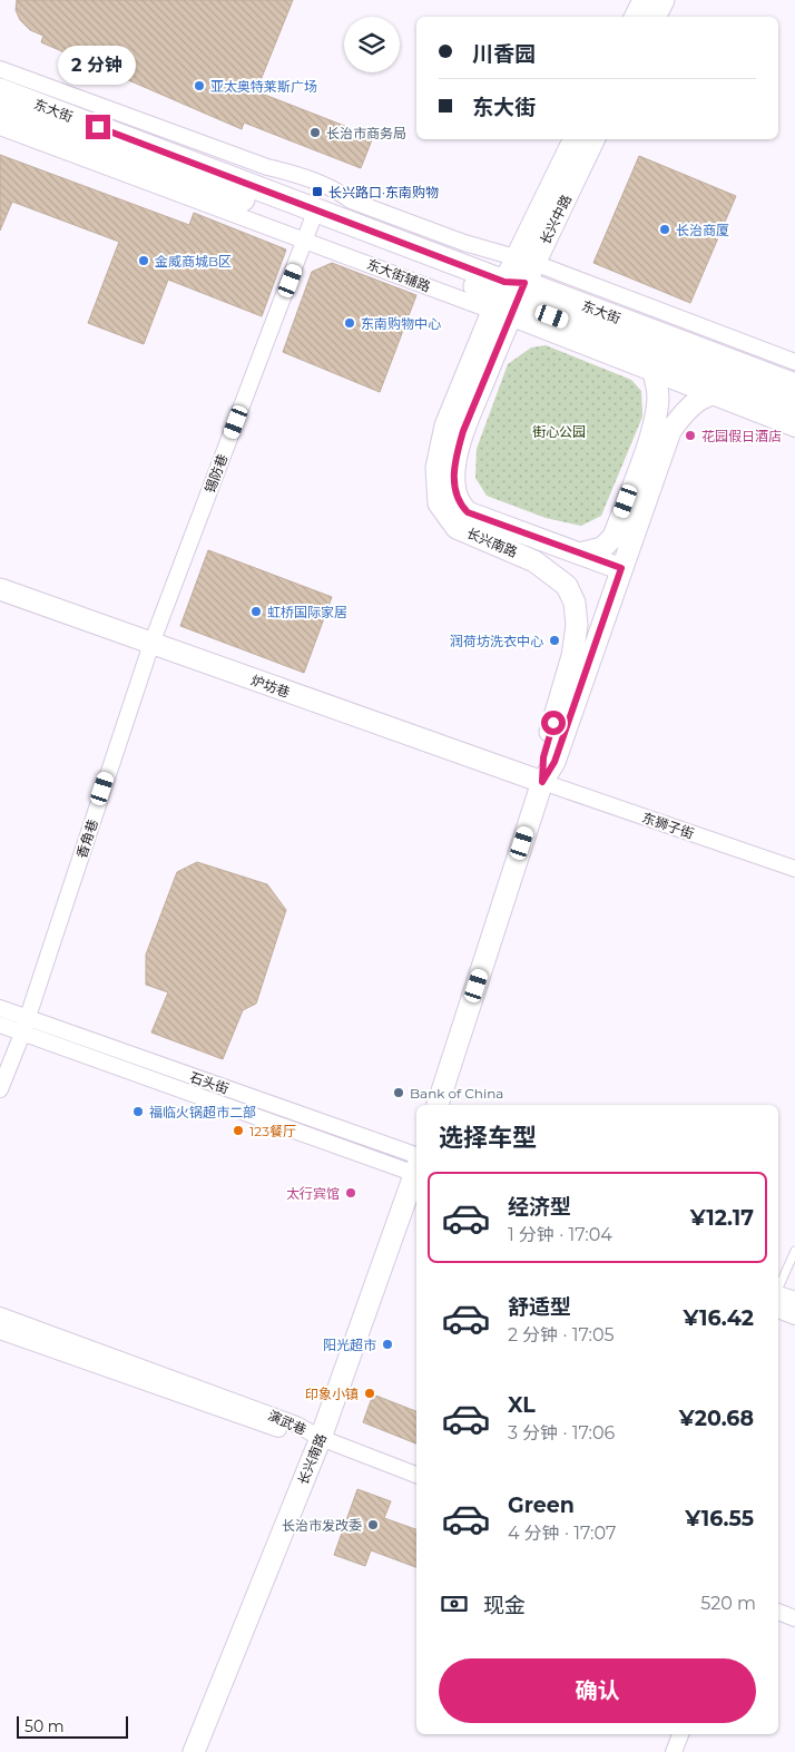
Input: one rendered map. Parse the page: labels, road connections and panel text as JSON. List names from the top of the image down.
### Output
{
  "streets": {
    "main road": [
      "东大街",
      "长兴中路",
      "长兴南路",
      "炉坊巷"
    ],
    "street": [
      "东大街辅路",
      "锡防巷",
      "东狮子街",
      "香角巷",
      "石头街",
      "演武巷"
    ]
  },
  "crossings": [
    ["东大街", "长兴中路"],
    ["东大街", "东大街辅路"],
    ["东大街", "锡防巷"],
    ["东大街", "长兴南路"],
    ["长兴中路", "东大街辅路"],
    ["长兴中路", "长兴南路"],
    ["东大街辅路", "锡防巷"],
    ["东大街辅路", "长兴南路"],
    ["锡防巷", "炉坊巷"],
    ["锡防巷", "香角巷"],
    ["长兴南路", "炉坊巷"],
    ["长兴南路", "东狮子街"],
    ["长兴南路", "演武巷"],
    ["炉坊巷", "东狮子街"],
    ["炉坊巷", "香角巷"],
    ["香角巷", "石头街"]
  ],
  "parks": ["街心公园"],
  "places": {
    "other": [
      "亚太奥特莱斯广场",
      "长治市商务局",
      "长治商厦",
      "金威商城B区",
      "东南购物中心",
      "花园假日酒店",
      "虹桥国际家居",
      "润荷坊洗衣中心",
      "Bank of China",
      "福临火锅超市二部",
      "123餐厅",
      "太行宾馆",
      "阳光超市",
      "印象小镇",
      "长治市发改委"
    ],
    "transit": ["长兴路口·东南购物"]
  },
  "scale_bar": "50 m",
  "page": {
    "banner": ["川香园", "东大街"],
    "bubble": "2 分钟",
    "heading": "选择车型",
    "list": [
      {
        "name": "经济型",
        "note": "1 分钟 · 17:04",
        "value": "¥12.17"
      },
      {
        "name": "舒适型",
        "note": "2 分钟 · 17:05",
        "value": "¥16.42"
      },
      {
        "name": "XL",
        "note": "3 分钟 · 17:06",
        "value": "¥20.68"
      },
      {
        "name": "Green",
        "note": "4 分钟 · 17:07",
        "value": "¥16.55"
      }
    ],
    "pay": ["现金", "520 m"],
    "buttons": "确认",
    "scale": "50 m"
  }
}
